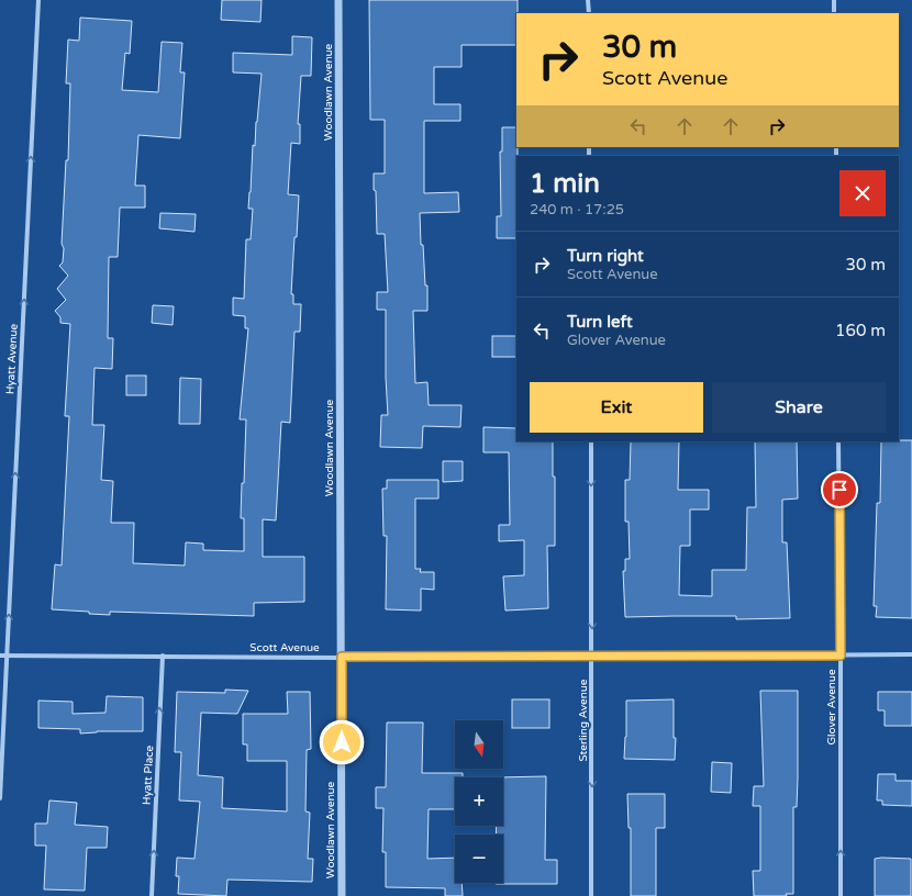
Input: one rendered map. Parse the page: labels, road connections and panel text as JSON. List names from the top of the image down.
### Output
{
  "streets": {
    "street": [
      "Woodlawn Avenue",
      "Hyatt Avenue",
      "Scott Avenue",
      "Glover Avenue",
      "Sterling Avenue",
      "Hyatt Place"
    ]
  },
  "crossings": [
    ["Woodlawn Avenue", "Scott Avenue"],
    ["Hyatt Avenue", "Scott Avenue"],
    ["Scott Avenue", "Glover Avenue"],
    ["Scott Avenue", "Sterling Avenue"],
    ["Scott Avenue", "Hyatt Place"]
  ],
  "one_way": [
    "Hyatt Avenue",
    "Glover Avenue",
    "Sterling Avenue",
    "Hyatt Place"
  ],
  "north": "bottom",
  "page": {
    "turn": ["30 m", "Scott Avenue"],
    "heading": ["1 min", "240 m · 17:25"],
    "list": [
      {
        "name": "Turn right",
        "note": "Scott Avenue",
        "value": "30 m"
      },
      {
        "name": "Turn left",
        "note": "Glover Avenue",
        "value": "160 m"
      }
    ],
    "buttons": ["Exit", "Share"],
    "map_buttons": ["+", "−"]
  }
}
